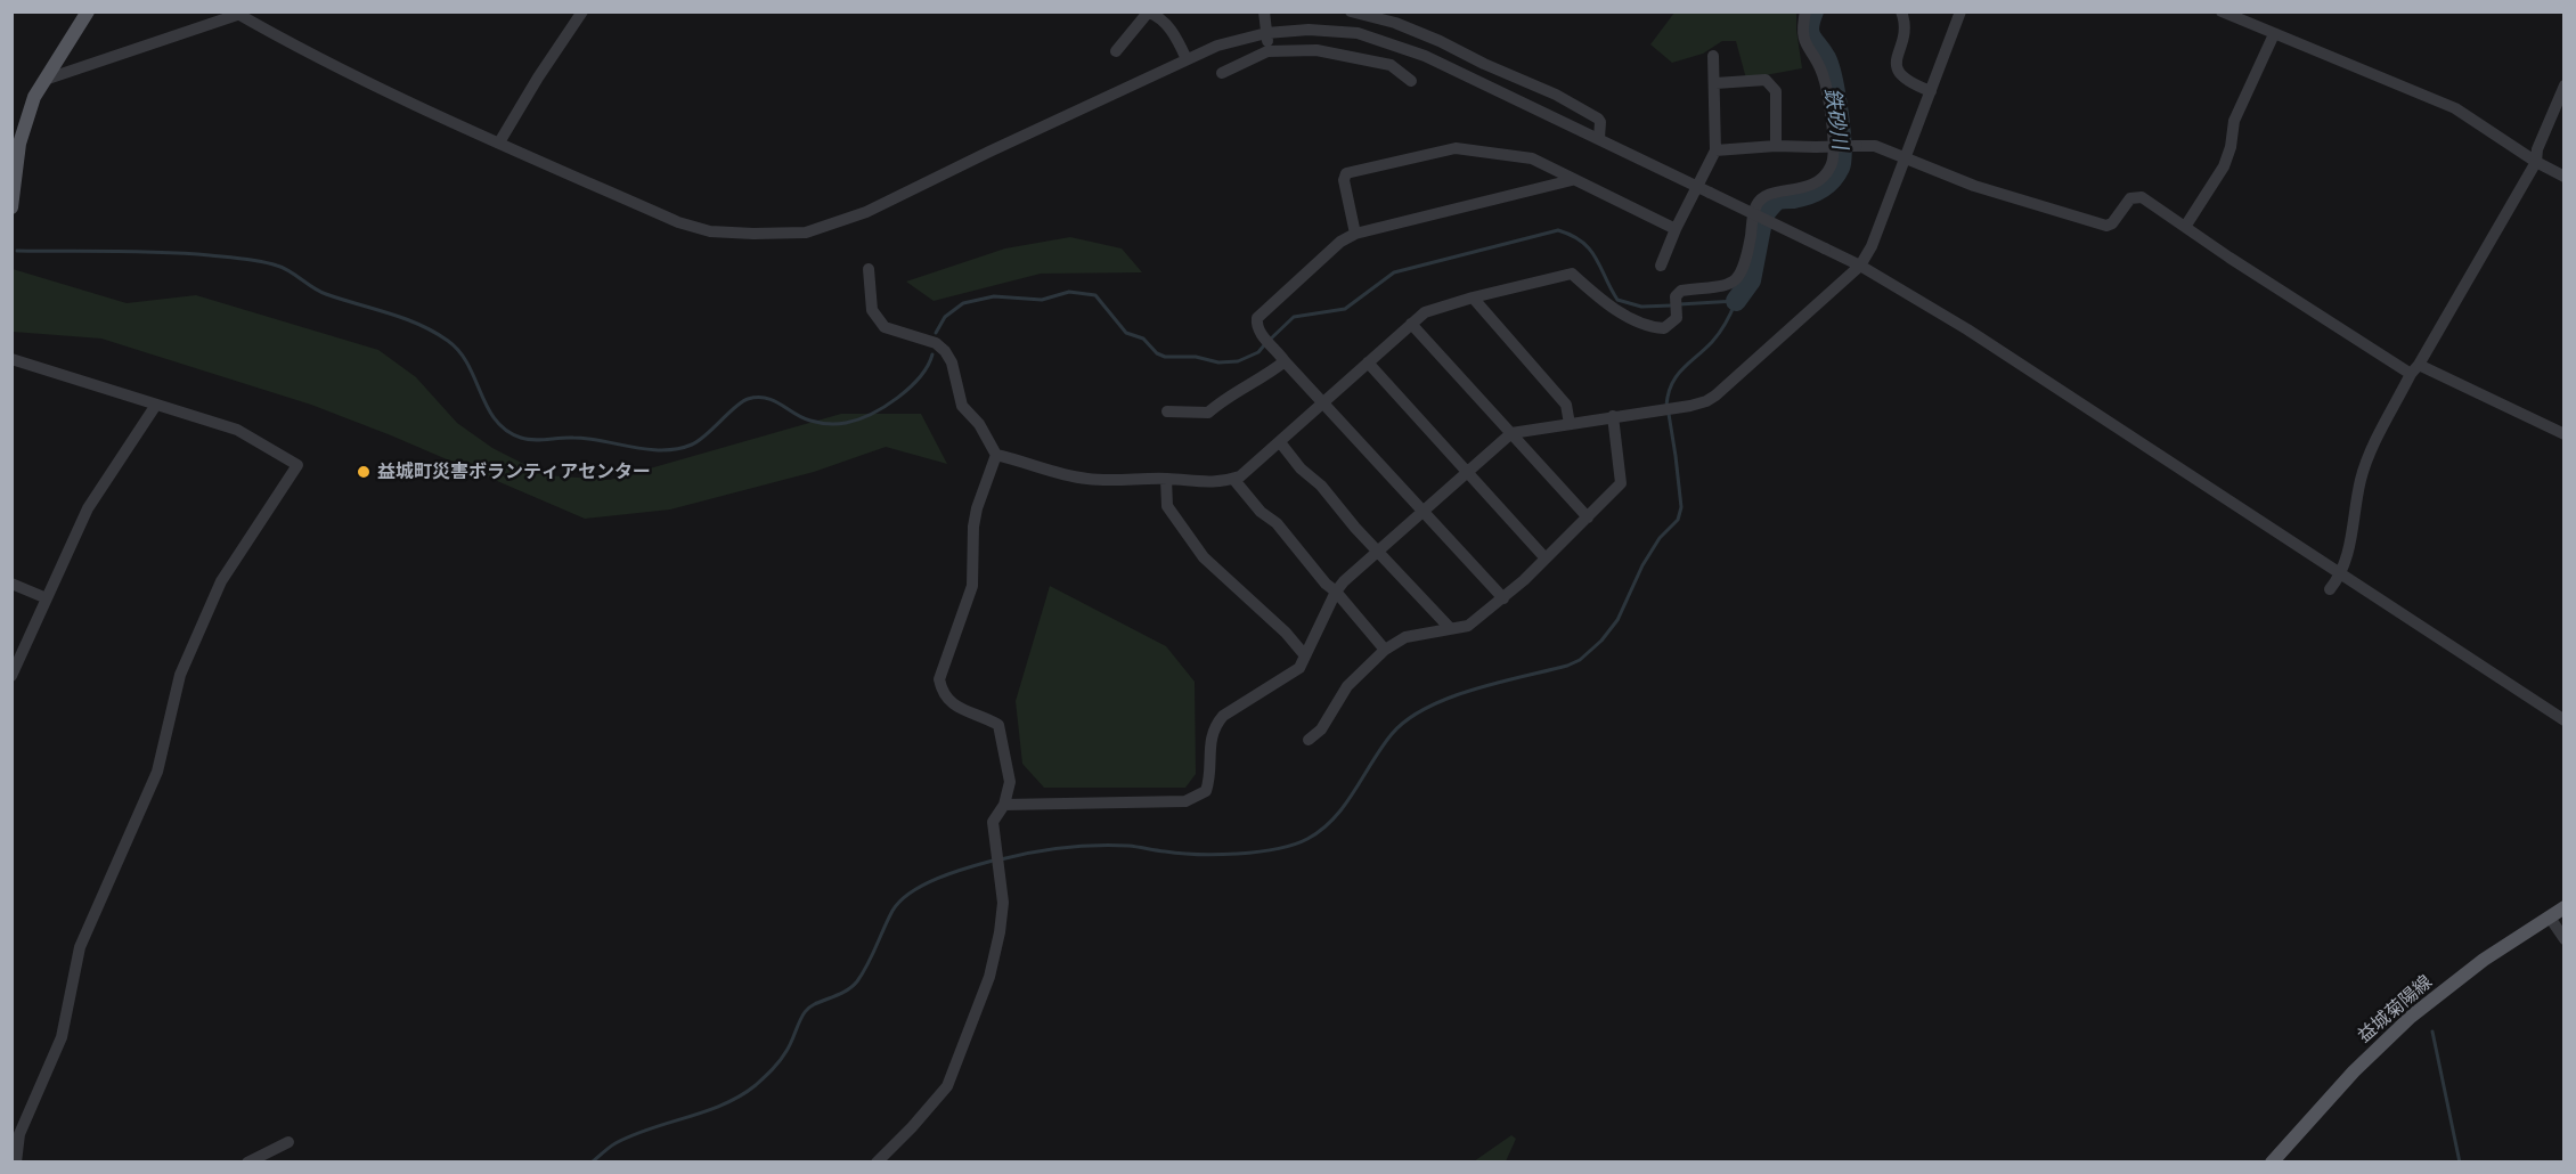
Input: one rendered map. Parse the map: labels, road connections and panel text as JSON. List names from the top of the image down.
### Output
{
  "streets": {
    "main road": ["益城菊陽線"]
  },
  "water": ["鉄砂川"],
  "places": ["益城町災害ボランティアセンター"]
}
